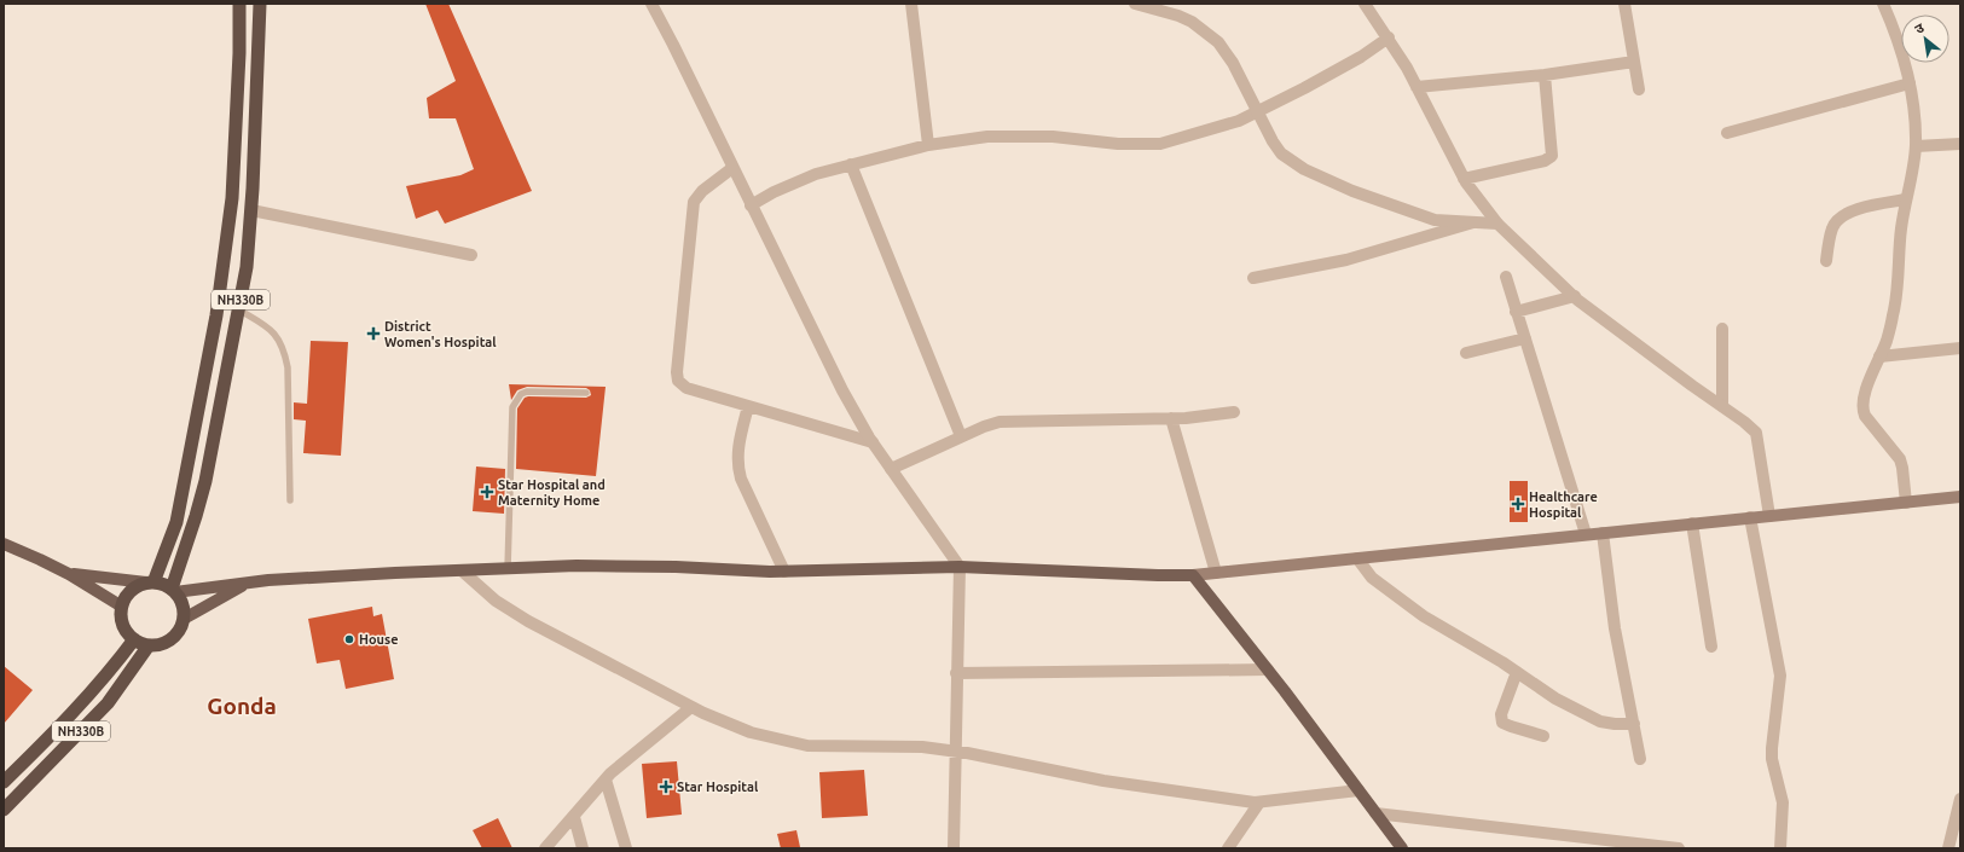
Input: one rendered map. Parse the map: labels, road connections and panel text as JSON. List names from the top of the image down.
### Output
{
  "streets": {
    "highway": ["NH330B"]
  },
  "districts": ["Gonda"],
  "places": {
    "health": [
      "District Women's Hospital",
      "Star Hospital and Maternity Home",
      "Healthcare Hospital",
      "Star Hospital"
    ],
    "other": ["House"]
  },
  "north": "top left"
}
